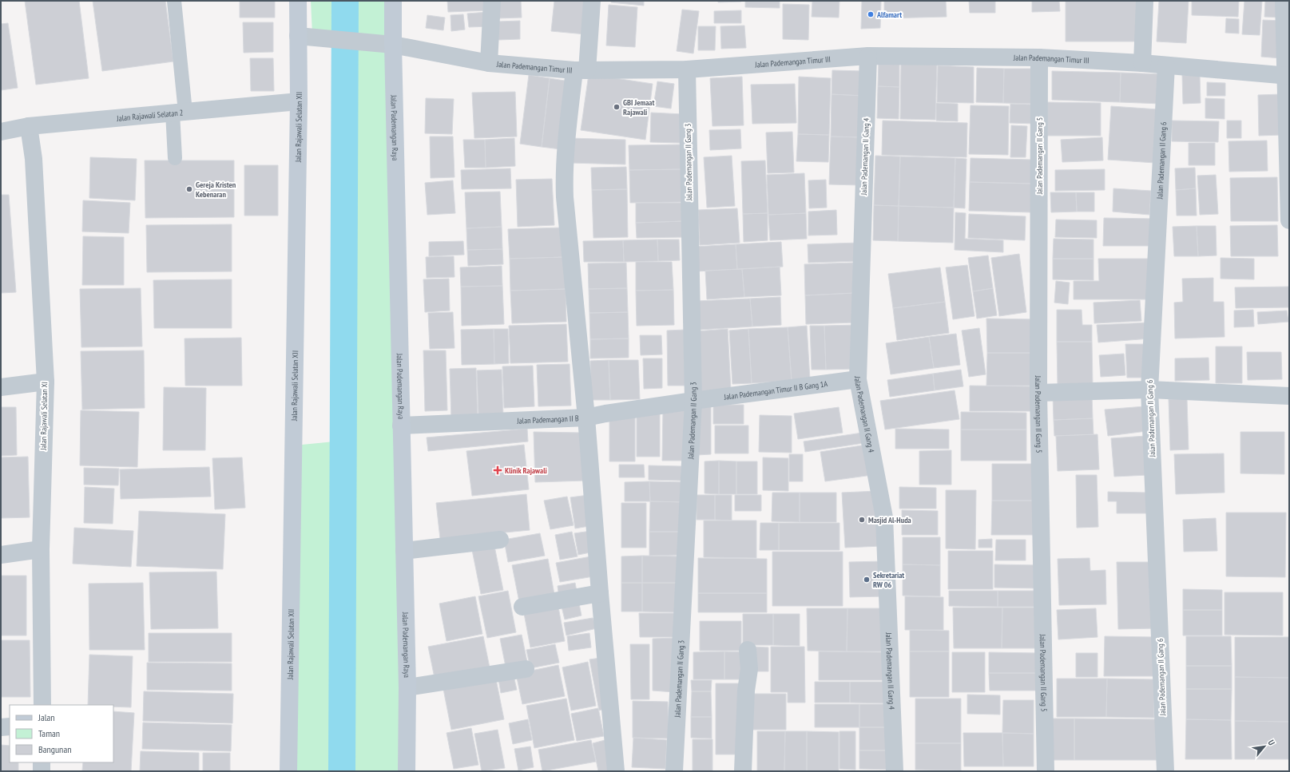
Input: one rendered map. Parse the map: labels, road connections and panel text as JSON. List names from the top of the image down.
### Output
{
  "streets": {
    "street": [
      "Jalan Pademangan Timur III",
      "Jalan Rajawali Selatan 2",
      "Jalan Rajawali Selatan XII",
      "Jalan Pademangan Raya",
      "Jalan Pademangan II Gang 5",
      "Jalan Pademangan II Gang 4",
      "Jalan Pademangan II Gang 6",
      "Jalan Pademangan II Gang 3",
      "Jalan Pademangan Timur II B Gang 1A",
      "Jalan Rajawali Selatan XI",
      "Jalan Pademangan II B"
    ]
  },
  "crossings": [
    ["Jalan Pademangan Timur III", "Jalan Rajawali Selatan XII"],
    ["Jalan Pademangan Timur III", "Jalan Pademangan Raya"],
    ["Jalan Pademangan Timur III", "Jalan Pademangan II Gang 5"],
    ["Jalan Pademangan Timur III", "Jalan Pademangan II Gang 4"],
    ["Jalan Pademangan Timur III", "Jalan Pademangan II Gang 6"],
    ["Jalan Pademangan Timur III", "Jalan Pademangan II Gang 3"],
    ["Jalan Rajawali Selatan 2", "Jalan Rajawali Selatan XII"],
    ["Jalan Rajawali Selatan 2", "Jalan Rajawali Selatan XI"],
    ["Jalan Pademangan Raya", "Jalan Pademangan II B"],
    ["Jalan Pademangan II Gang 4", "Jalan Pademangan Timur II B Gang 1A"],
    ["Jalan Pademangan II Gang 3", "Jalan Pademangan Timur II B Gang 1A"],
    ["Jalan Pademangan II Gang 3", "Jalan Pademangan II B"],
    ["Jalan Pademangan Timur II B Gang 1A", "Jalan Pademangan II B"]
  ],
  "places": {
    "other": [
      "Alfamart",
      "GBI Jemaat Rajawali",
      "Gereja Kristen Kebenaran",
      "Masjid Al-Huda",
      "Sekretariat RW 06"
    ],
    "health": ["Klinik Rajawali"]
  },
  "legend": ["Jalan", "Taman", "Bangunan"],
  "north": "top right"
}
